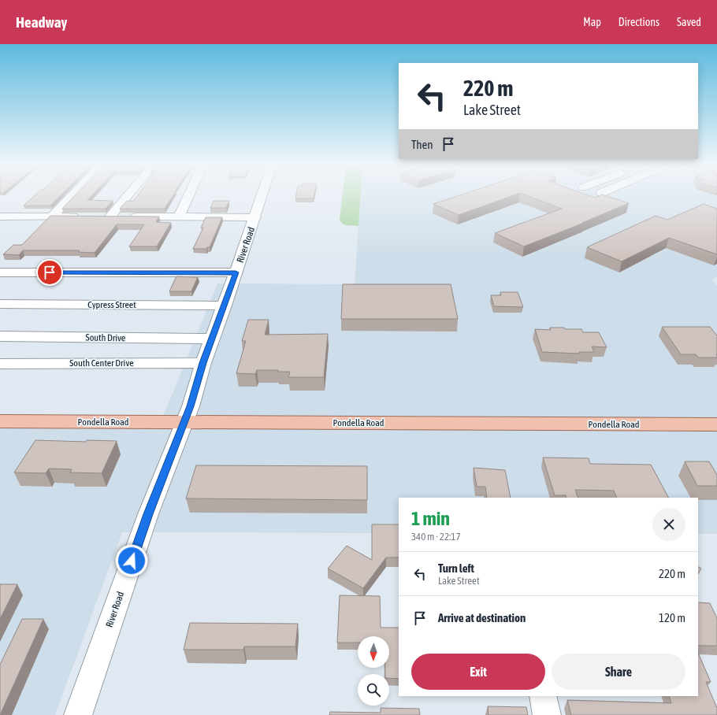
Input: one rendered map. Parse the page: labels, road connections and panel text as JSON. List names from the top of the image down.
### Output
{
  "streets": {
    "main road": ["Pondella Road"],
    "street": [
      "River Road",
      "Cypress Street",
      "South Drive",
      "South Center Drive"
    ]
  },
  "crossings": [
    ["River Road", "Cypress Street"],
    ["River Road", "South Drive"],
    ["River Road", "South Center Drive"],
    ["River Road", "Pondella Road"]
  ],
  "north": "bottom",
  "page": {
    "header": "Headway",
    "nav": ["Map", "Directions", "Saved"],
    "turn": ["220 m", "Lake Street"],
    "then": "Then",
    "heading": ["1 min", "340 m · 22:17"],
    "list": [
      {
        "name": "Turn left",
        "note": "Lake Street",
        "value": "220 m"
      },
      {
        "name": "Arrive at destination",
        "value": "120 m"
      }
    ],
    "buttons": ["Exit", "Share"]
  }
}
